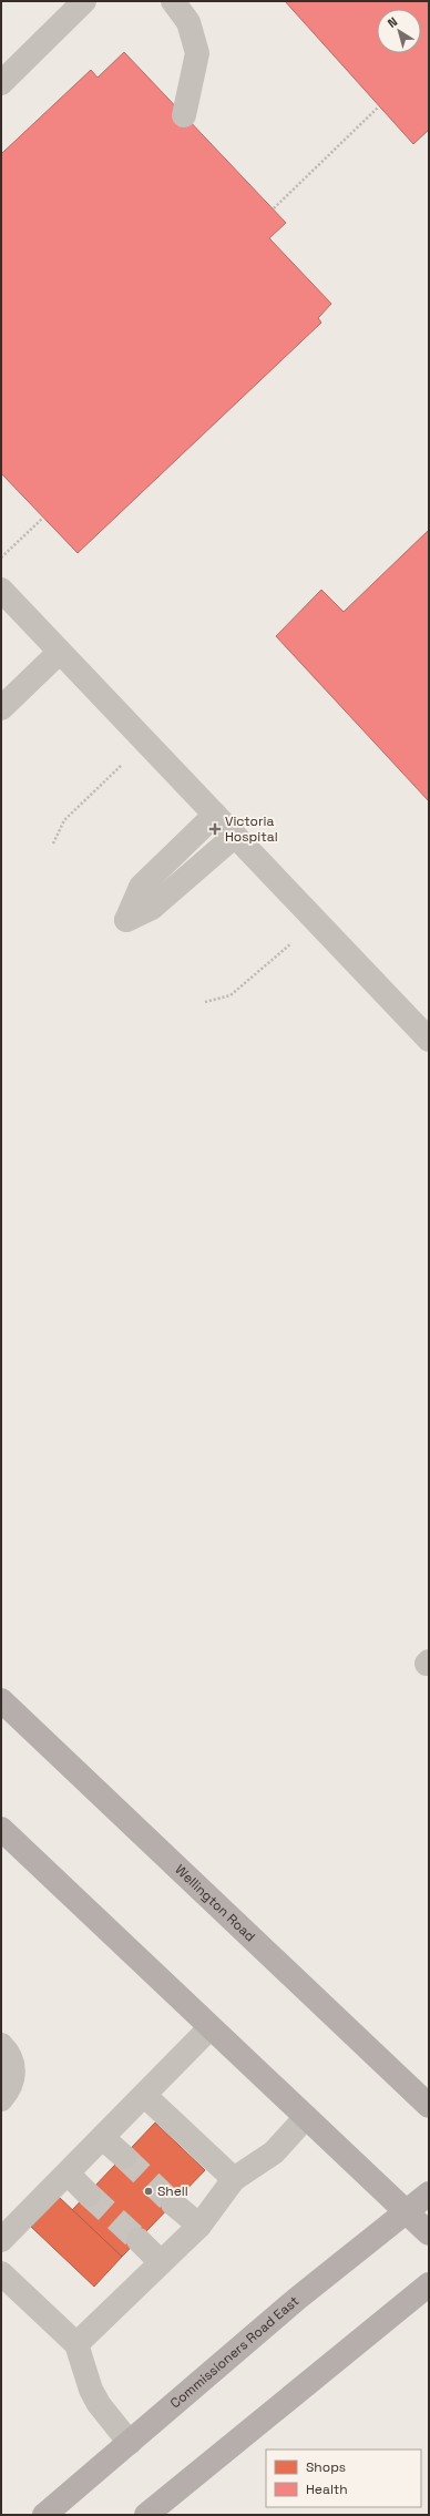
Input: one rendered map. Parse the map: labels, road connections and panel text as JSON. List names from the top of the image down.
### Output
{
  "streets": {
    "main road": ["Wellington Road", "Commissioners Road East"]
  },
  "places": {
    "health": ["Victoria Hospital"],
    "other": ["Shell"]
  },
  "legend": ["Shops", "Health"],
  "north": "top left"
}
